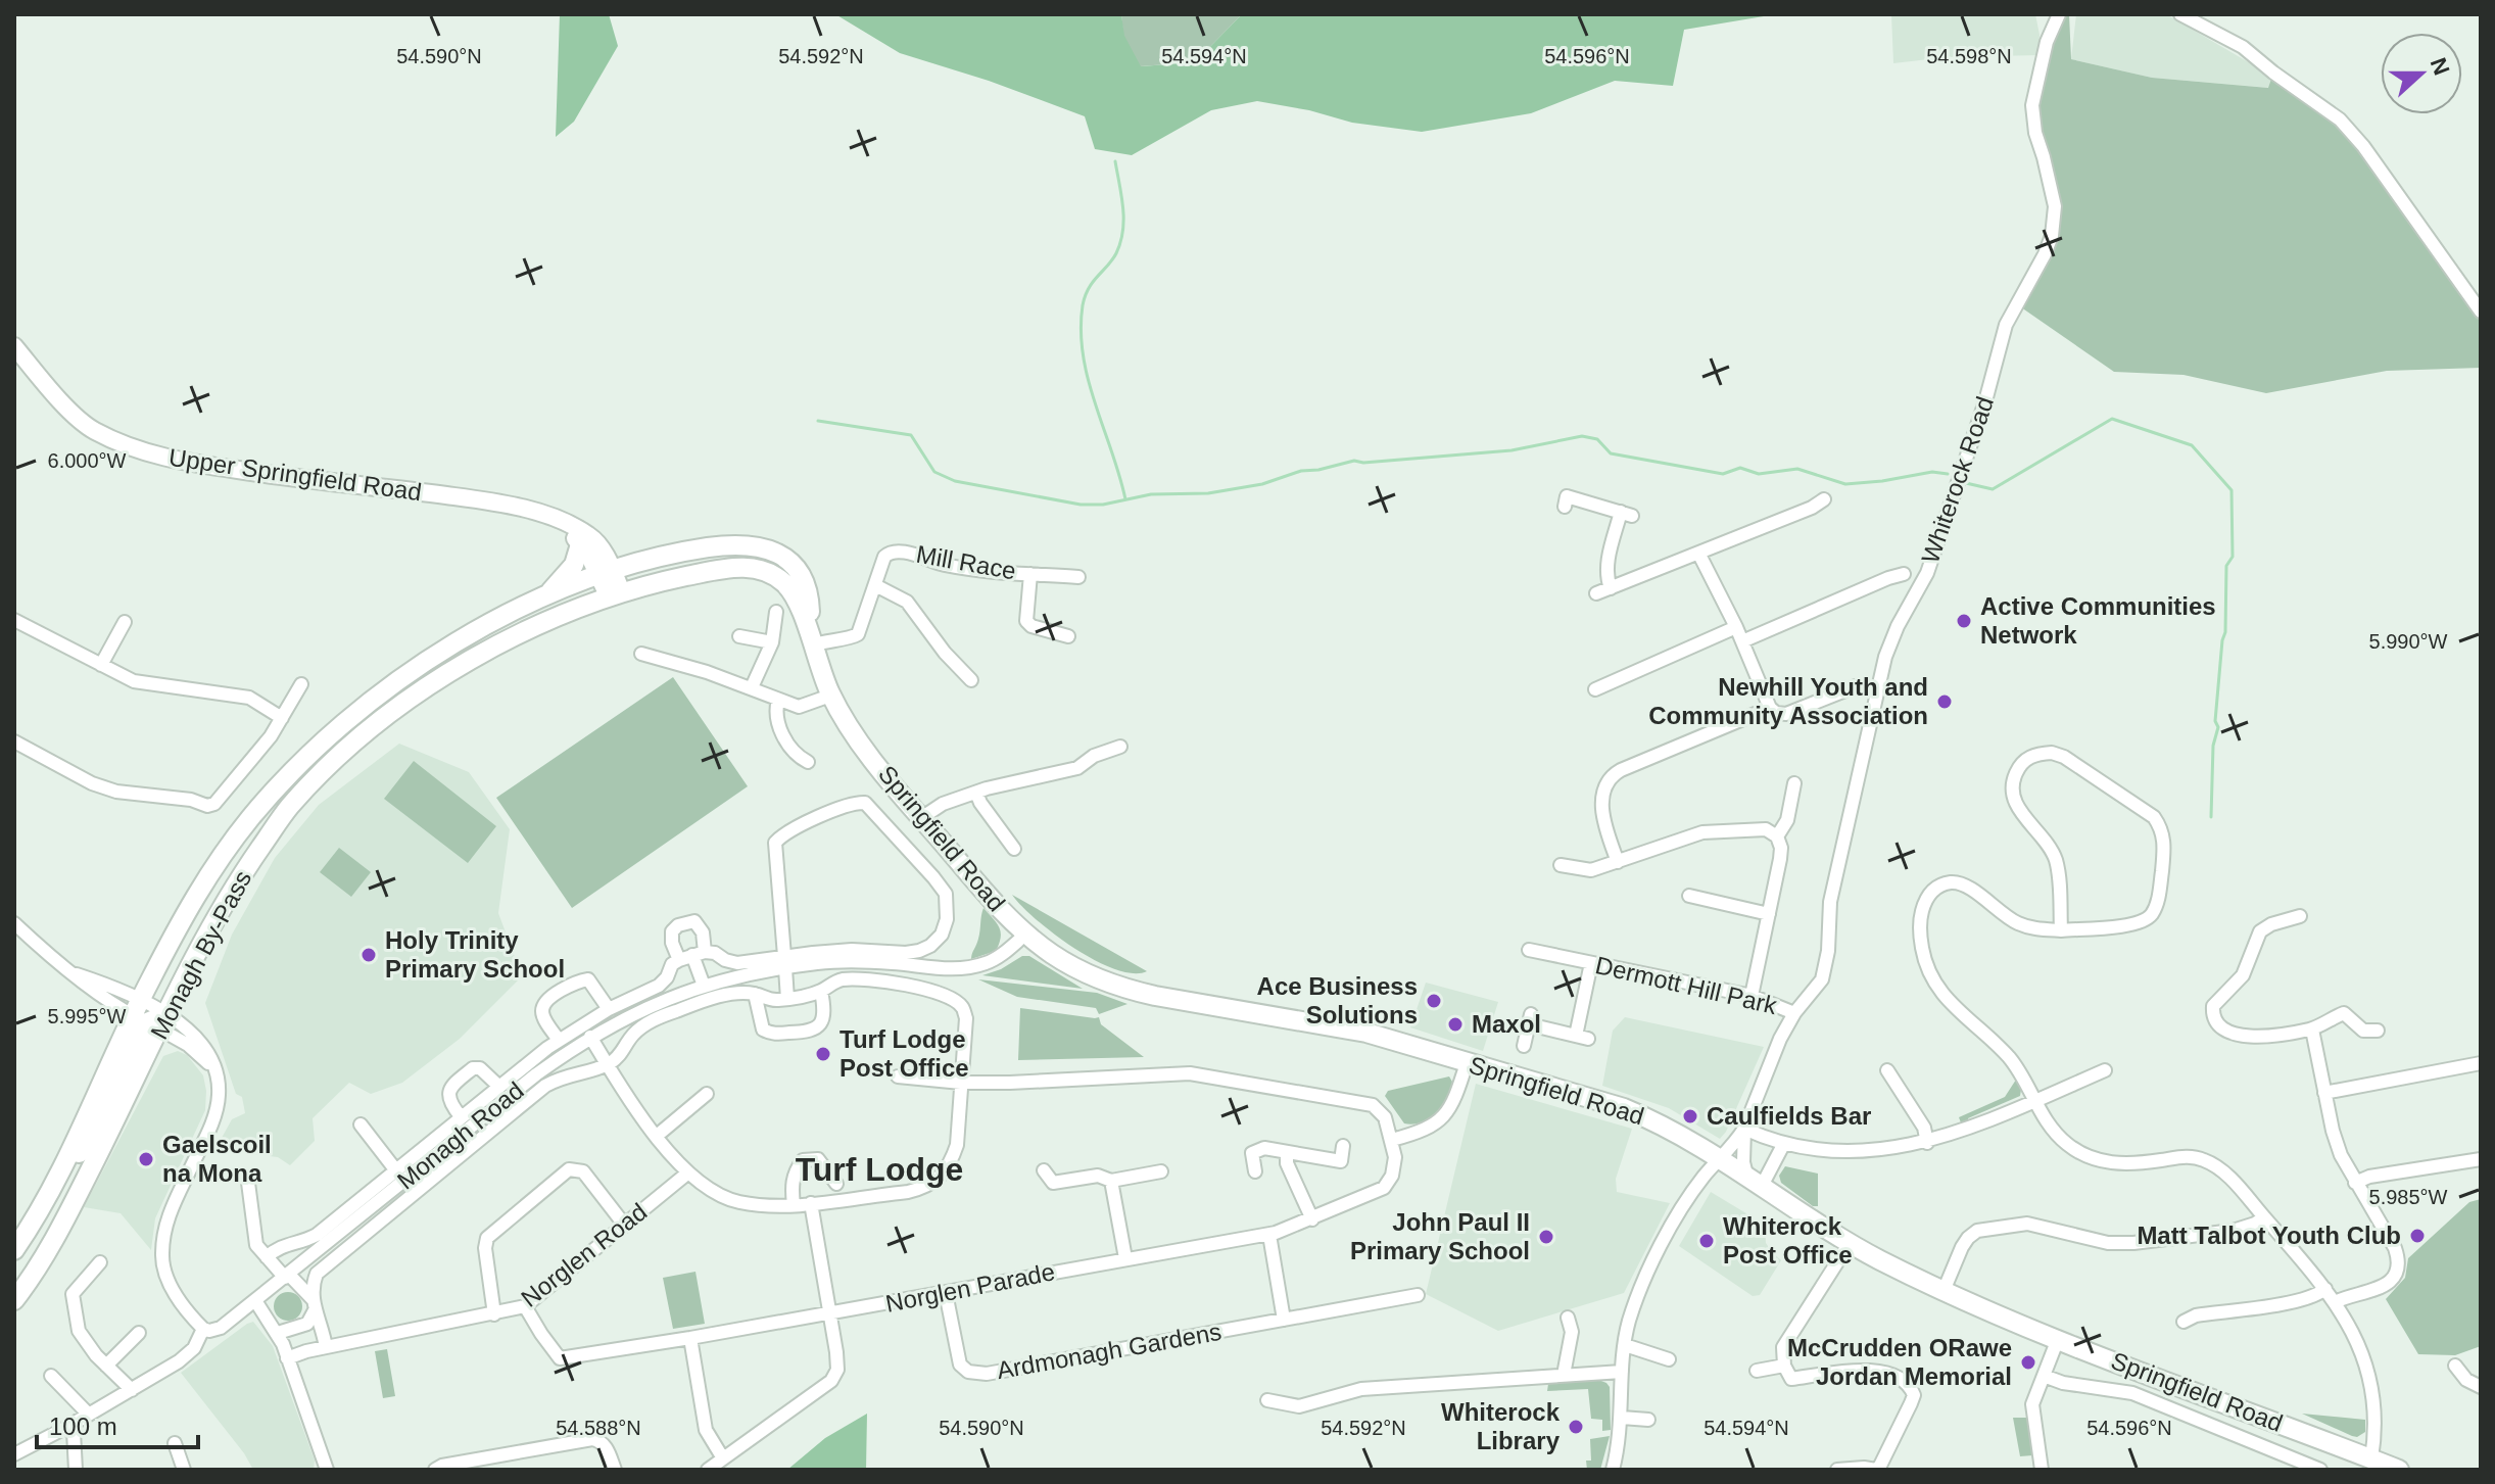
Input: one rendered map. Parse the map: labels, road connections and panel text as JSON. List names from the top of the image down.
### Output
{
  "streets": {
    "highway": ["Springfield Road", "Monagh By-Pass"],
    "main road": ["Upper Springfield Road"],
    "street": [
      "Whiterock Road",
      "Mill Race",
      "Dermott Hill Park",
      "Monagh Road",
      "Norglen Road",
      "Norglen Parade",
      "Ardmonagh Gardens"
    ]
  },
  "crossings": [
    ["Upper Springfield Road", "Monagh By-Pass"],
    ["Whiterock Road", "Springfield Road"],
    ["Whiterock Road", "Dermott Hill Park"],
    ["Mill Race", "Springfield Road"],
    ["Mill Race", "Monagh By-Pass"],
    ["Springfield Road", "Monagh By-Pass"],
    ["Norglen Road", "Norglen Parade"],
    ["Norglen Parade", "Ardmonagh Gardens"]
  ],
  "districts": ["Turf Lodge"],
  "places": [
    "Active Communities Network",
    "Newhill Youth and Community Association",
    "Holy Trinity Primary School",
    "Ace Business Solutions",
    "Maxol",
    "Turf Lodge Post Office",
    "Caulfields Bar",
    "Gaelscoil na Mona",
    "Matt Talbot Youth Club",
    "John Paul II Primary School",
    "Whiterock Post Office",
    "McCrudden ORawe Jordan Memorial",
    "Whiterock Library"
  ],
  "scale_bar": "100 m",
  "north": "right",
  "coordinates": [
    "54.590°N",
    "54.592°N",
    "54.594°N",
    "54.596°N",
    "54.598°N",
    "6.000°W",
    "5.990°W",
    "5.995°W",
    "5.985°W",
    "54.588°N"
  ]
}
